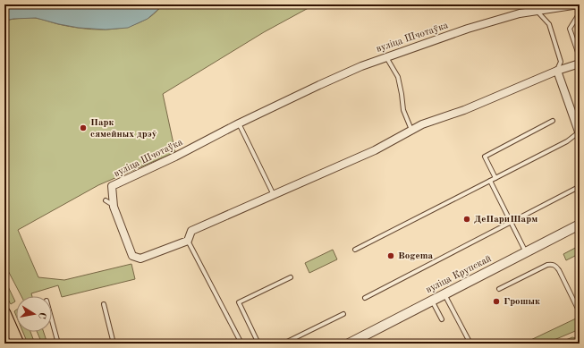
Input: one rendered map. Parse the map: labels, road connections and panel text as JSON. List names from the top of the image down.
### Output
{
  "streets": {
    "street": ["вуліца Шчотаўка", "вуліца Крупскай"]
  },
  "places": [
    "Парк сямейных дрэў",
    "ДеПариШарм",
    "Bogema",
    "Грошык"
  ],
  "north": "right"
}
